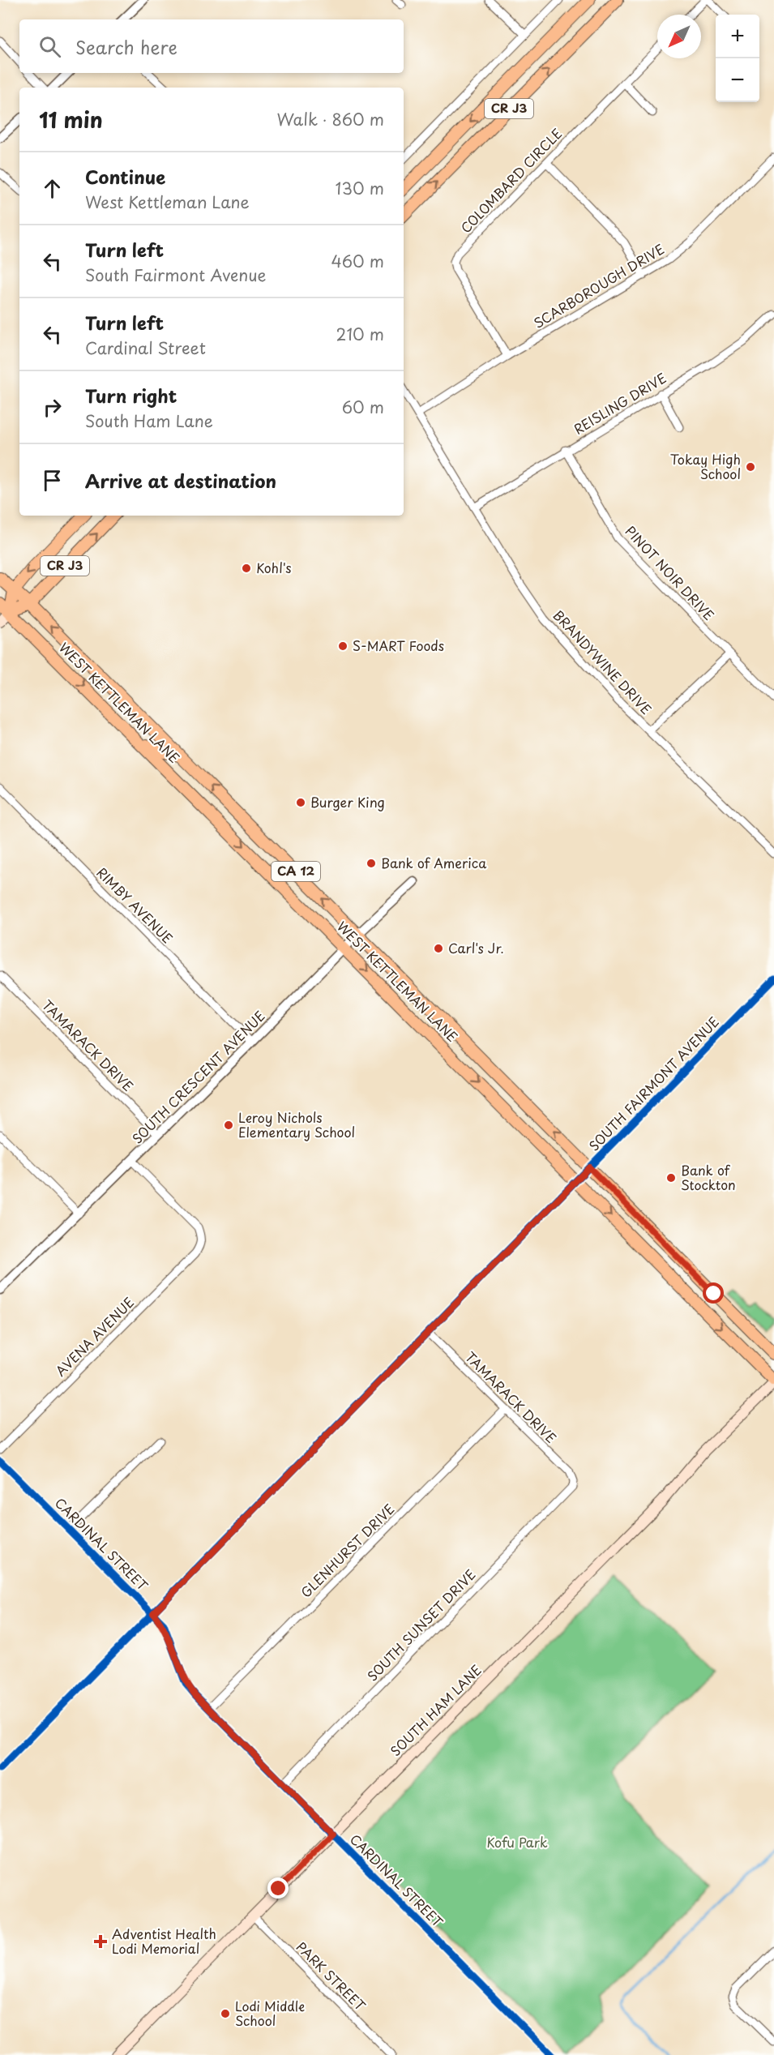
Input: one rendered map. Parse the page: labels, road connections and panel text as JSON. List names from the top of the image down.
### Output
{
  "streets": {
    "main road": [
      "CR J3",
      "WEST KETTLEMAN LANE",
      "CA 12",
      "SOUTH HAM LANE"
    ],
    "street": [
      "COLOMBARD CIRCLE",
      "SCARBOROUGH DRIVE",
      "REISLING DRIVE",
      "PINOT NOIR DRIVE",
      "BRANDYWINE DRIVE",
      "RIMBY AVENUE",
      "TAMARACK DRIVE",
      "SOUTH CRESCENT AVENUE",
      "SOUTH FAIRMONT AVENUE",
      "AVENA AVENUE",
      "CARDINAL STREET",
      "GLENHURST DRIVE",
      "SOUTH SUNSET DRIVE",
      "PARK STREET"
    ]
  },
  "crossings": [
    ["CR J3", "WEST KETTLEMAN LANE"],
    ["COLOMBARD CIRCLE", "SCARBOROUGH DRIVE"],
    ["SCARBOROUGH DRIVE", "BRANDYWINE DRIVE"],
    ["REISLING DRIVE", "PINOT NOIR DRIVE"],
    ["REISLING DRIVE", "BRANDYWINE DRIVE"],
    ["WEST KETTLEMAN LANE", "SOUTH CRESCENT AVENUE"],
    ["WEST KETTLEMAN LANE", "SOUTH FAIRMONT AVENUE"],
    ["WEST KETTLEMAN LANE", "SOUTH HAM LANE"],
    ["RIMBY AVENUE", "SOUTH CRESCENT AVENUE"],
    ["TAMARACK DRIVE", "SOUTH CRESCENT AVENUE"],
    ["TAMARACK DRIVE", "SOUTH FAIRMONT AVENUE"],
    ["TAMARACK DRIVE", "GLENHURST DRIVE"],
    ["TAMARACK DRIVE", "SOUTH SUNSET DRIVE"],
    ["SOUTH CRESCENT AVENUE", "AVENA AVENUE"],
    ["SOUTH FAIRMONT AVENUE", "CARDINAL STREET"],
    ["CARDINAL STREET", "GLENHURST DRIVE"],
    ["CARDINAL STREET", "SOUTH SUNSET DRIVE"],
    ["CARDINAL STREET", "SOUTH HAM LANE"],
    ["SOUTH HAM LANE", "PARK STREET"]
  ],
  "parks": ["Kofu Park"],
  "places": {
    "other": [
      "Tokay High School",
      "Kohl's",
      "S-MART Foods",
      "Burger King",
      "Bank of America",
      "Carl's Jr.",
      "Leroy Nichols Elementary School",
      "Bank of Stockton",
      "Lodi Middle School"
    ],
    "health": ["Adventist Health Lodi Memorial"]
  },
  "north": "bottom left",
  "page": {
    "map_buttons": ["+", "−"],
    "search": "Search here",
    "heading": ["11 min", "Walk · 860 m"],
    "list": [
      ["Continue", "West Kettleman Lane", "130 m"],
      ["Turn left", "South Fairmont Avenue", "460 m"],
      ["Turn left", "Cardinal Street", "210 m"],
      ["Turn right", "South Ham Lane", "60 m"],
      "Arrive at destination"
    ]
  }
}
